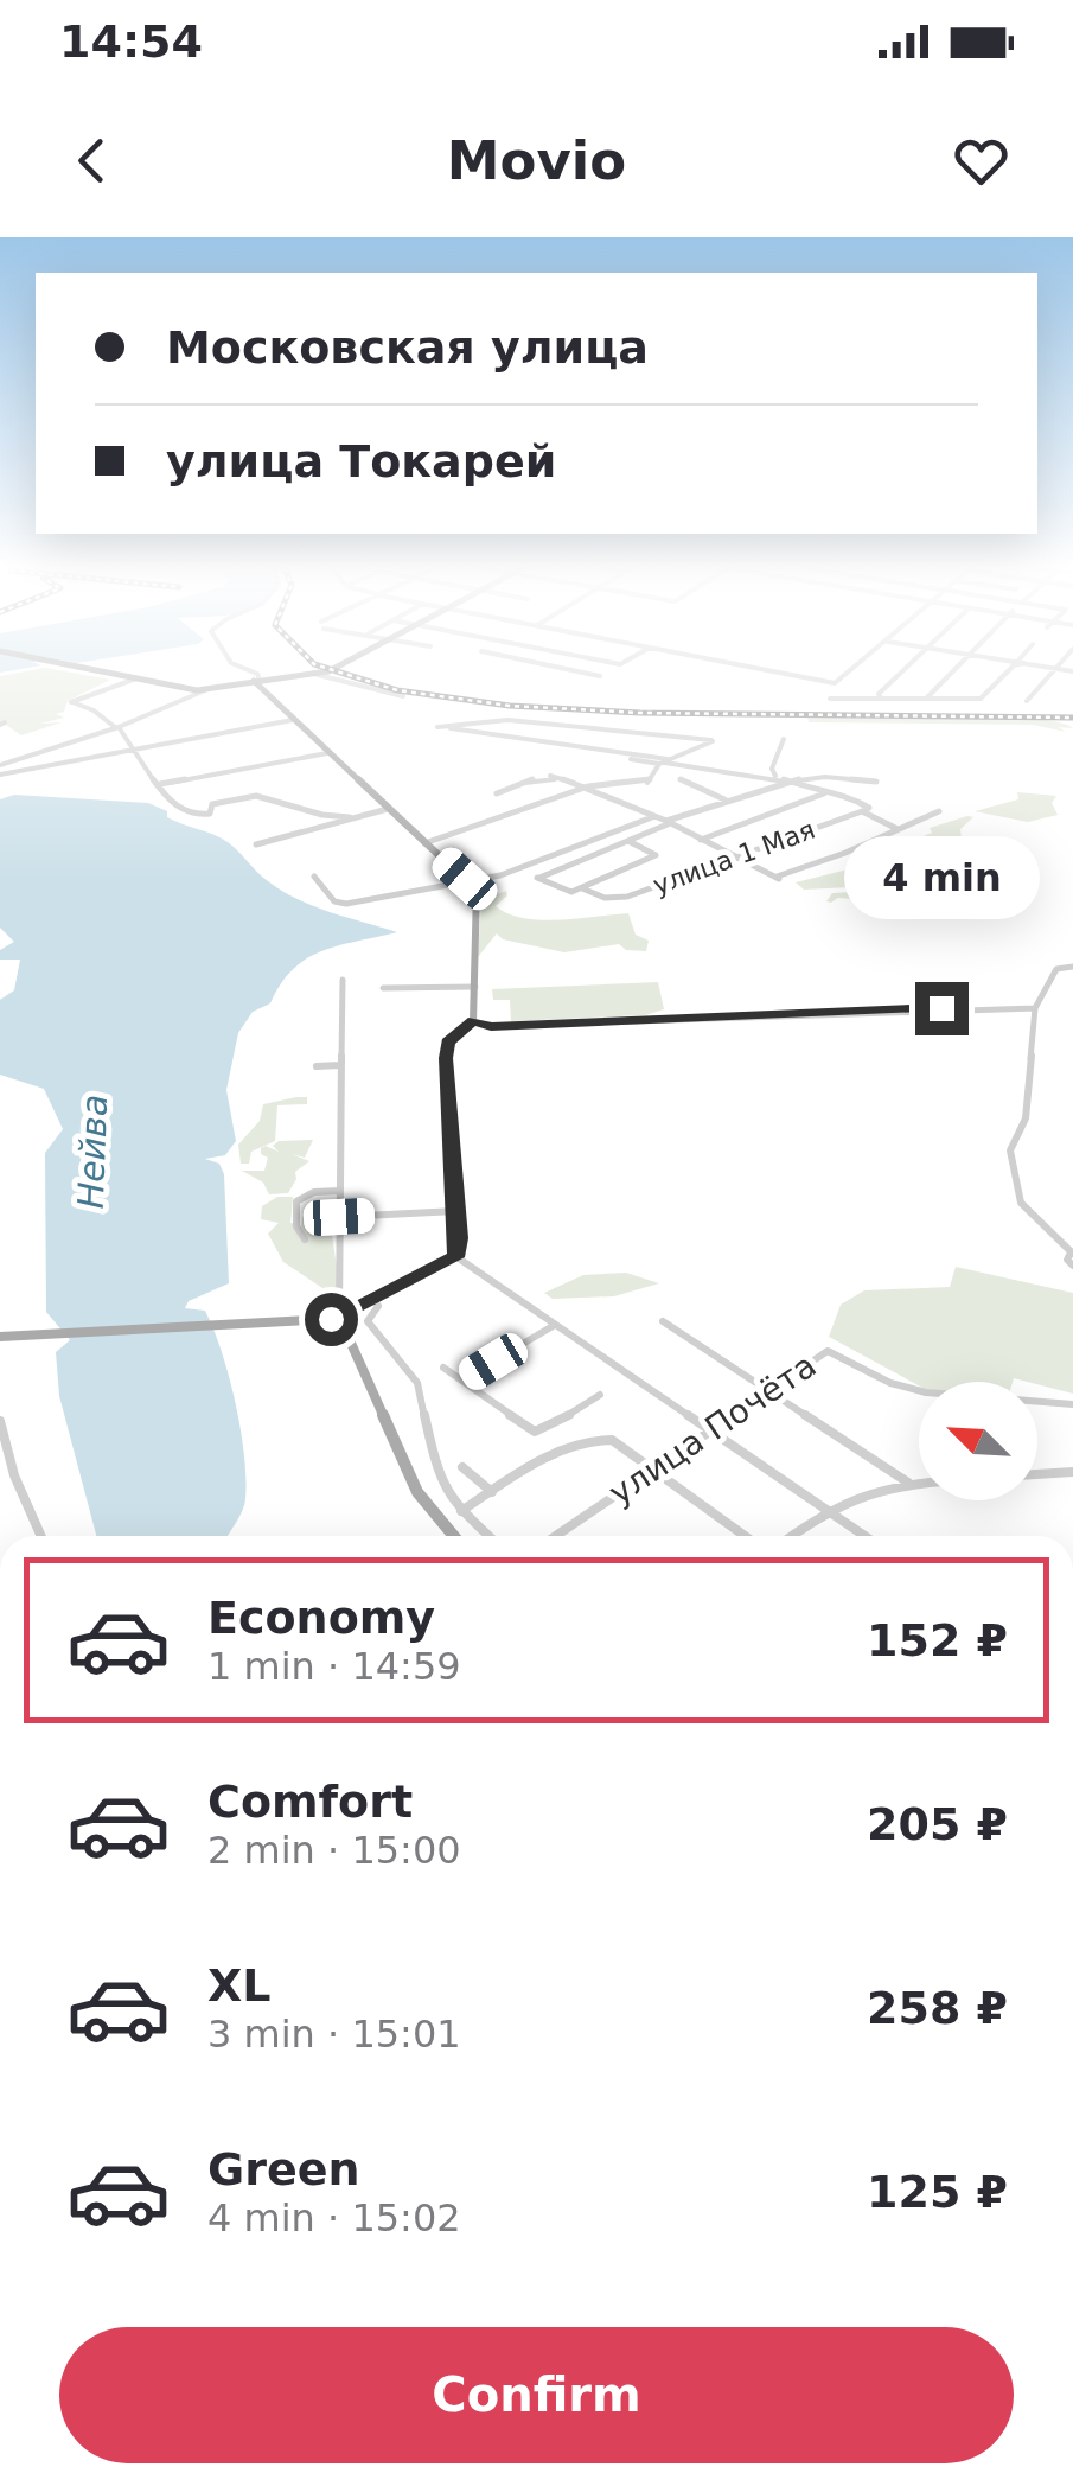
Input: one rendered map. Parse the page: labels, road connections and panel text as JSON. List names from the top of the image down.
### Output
{
  "streets": {
    "street": ["улица 1 Мая", "улица Почёта"]
  },
  "water": ["Нейва"],
  "north": "top left",
  "page": {
    "status": "14:54",
    "header": "Movio",
    "banner": ["Московская улица", "улица Токарей"],
    "bubble": "4 min",
    "list": [
      {
        "name": "Economy",
        "note": "1 min · 14:59",
        "value": "152 ₽"
      },
      {
        "name": "Comfort",
        "note": "2 min · 15:00",
        "value": "205 ₽"
      },
      {
        "name": "XL",
        "note": "3 min · 15:01",
        "value": "258 ₽"
      },
      {
        "name": "Green",
        "note": "4 min · 15:02",
        "value": "125 ₽"
      }
    ],
    "buttons": "Confirm"
  }
}
